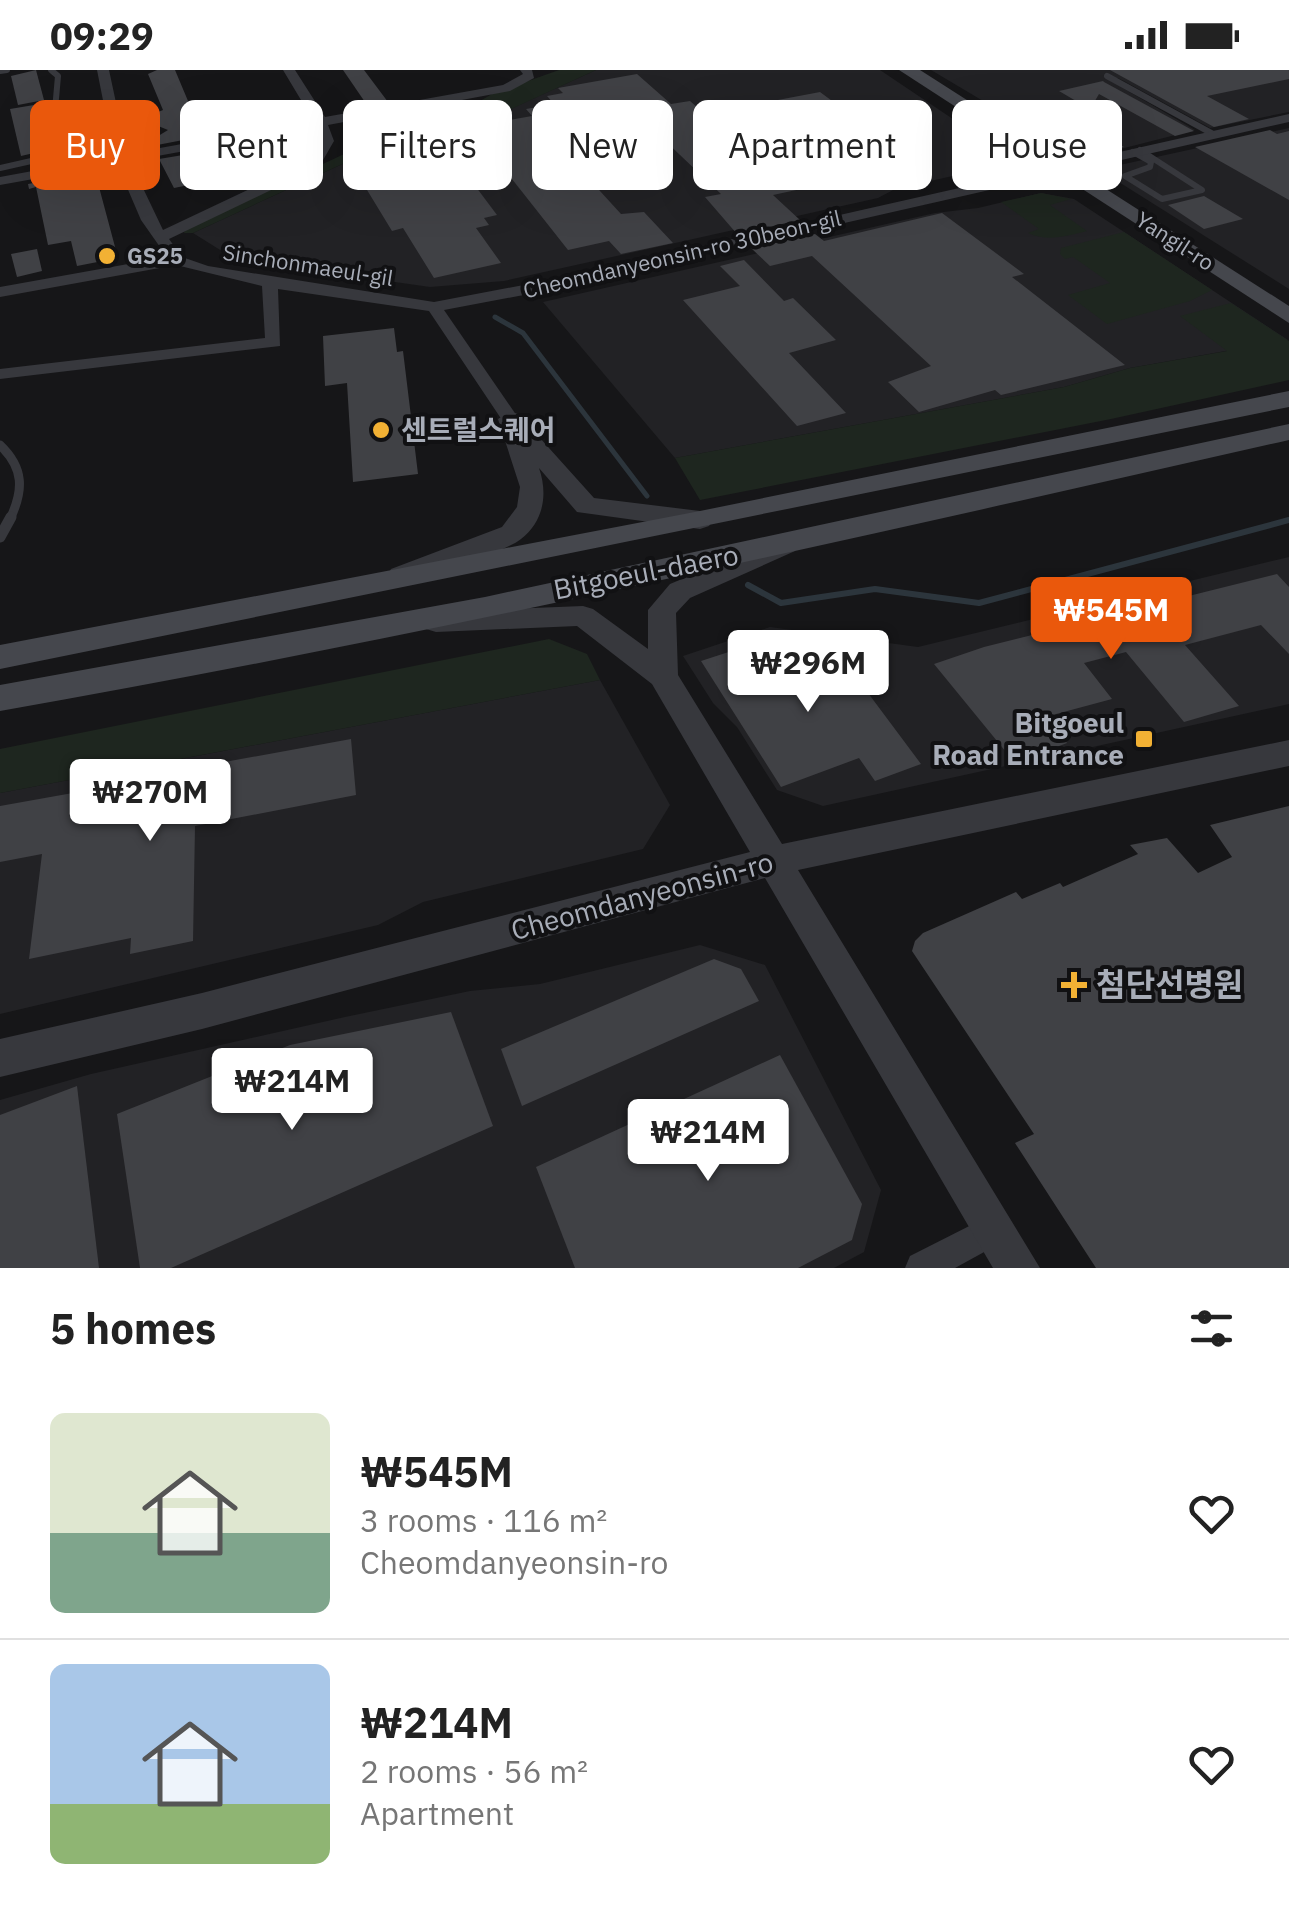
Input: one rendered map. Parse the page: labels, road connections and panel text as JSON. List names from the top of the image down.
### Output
{
  "streets": {
    "main road": ["Yangil-ro", "Bitgoeul-daero"],
    "street": ["Cheomdanyeonsin-ro 30beon-gil", "Sinchonmaeul-gil", "Cheomdanyeonsin-ro"]
  },
  "crossings": [
    ["Cheomdanyeonsin-ro 30beon-gil", "Sinchonmaeul-gil"]
  ],
  "places": {
    "other": ["GS25", "센트럴스퀘어"],
    "transit": ["Bitgoeul Road Entrance"],
    "health": ["첨단선병원"]
  },
  "page": {
    "status": "09:29",
    "chip": [
      "Buy",
      "Rent",
      "Filters",
      "New",
      "Apartment",
      "House"
    ],
    "price": [
      "₩545M",
      "₩296M",
      "₩270M",
      "₩214M",
      "₩214M"
    ],
    "heading": "5 homes",
    "list": [
      {
        "name": "₩545M",
        "note": "3 rooms · 116 m² · Cheomdanyeonsin-ro"
      },
      {
        "name": "₩214M",
        "note": "2 rooms · 56 m² · Apartment"
      }
    ]
  }
}
